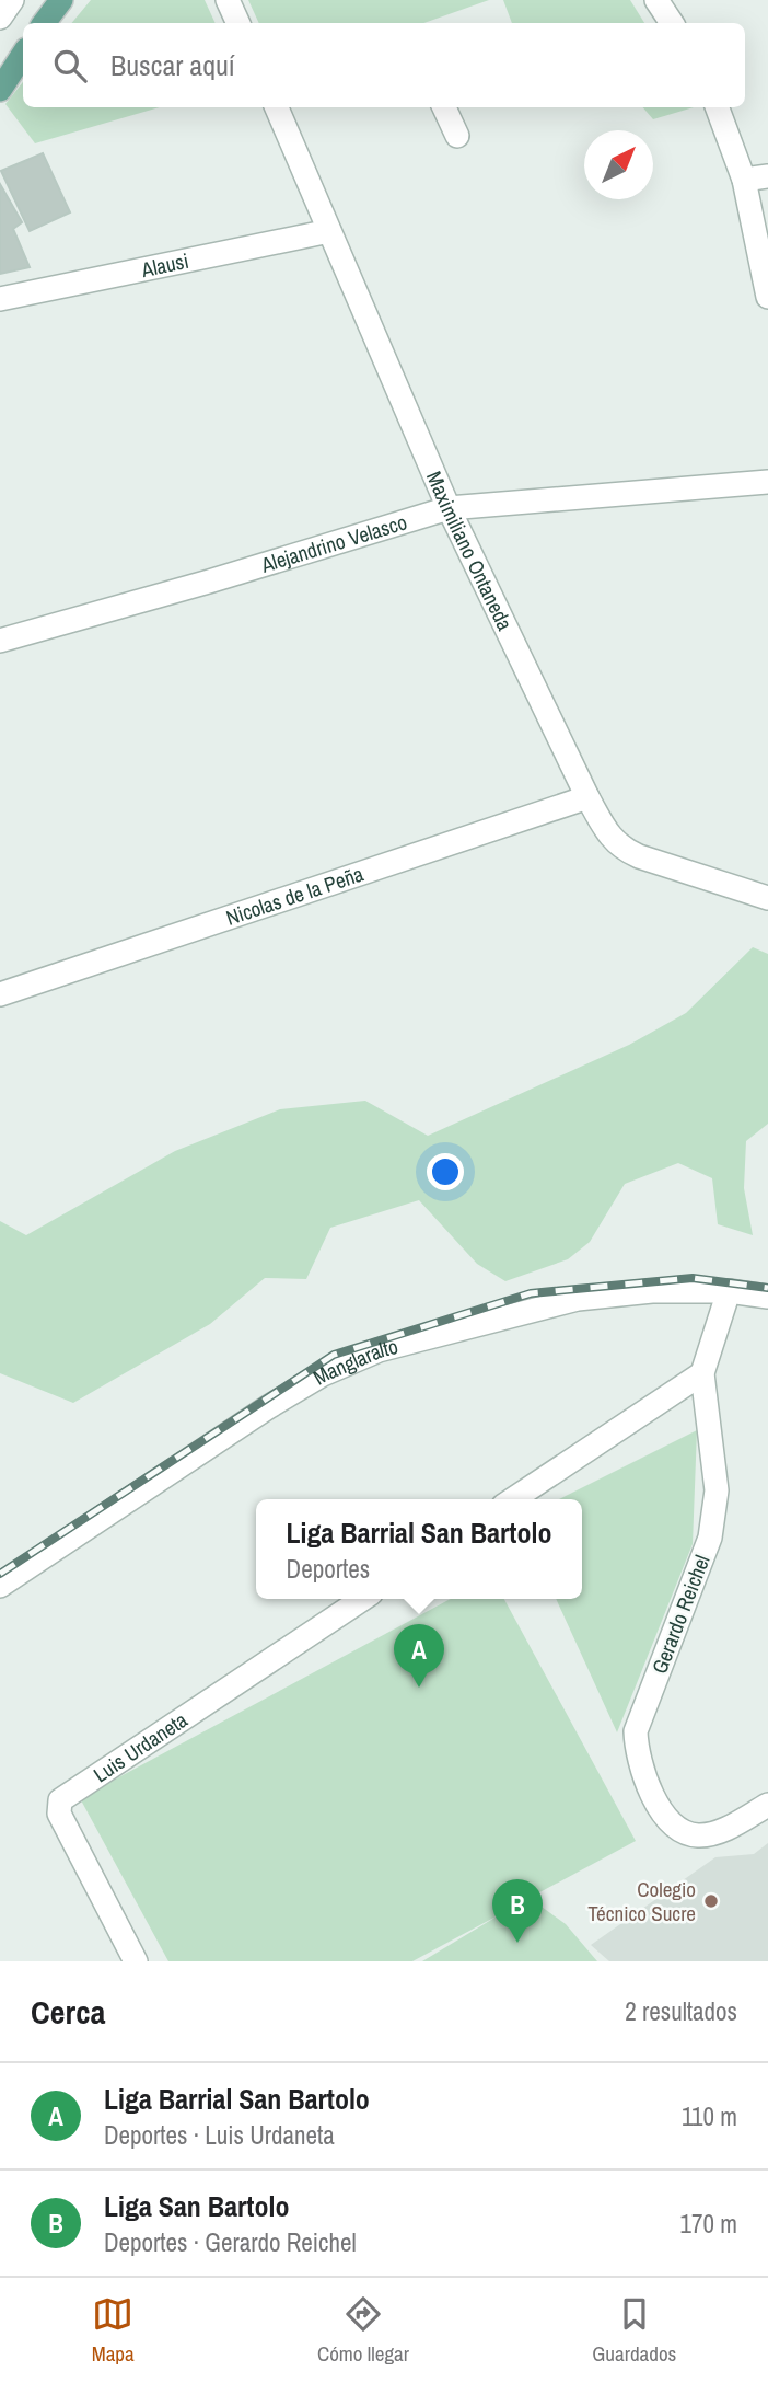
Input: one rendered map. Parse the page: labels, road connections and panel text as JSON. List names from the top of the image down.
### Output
{
  "streets": {
    "street": [
      "Alausi",
      "Alejandrino Velasco",
      "Maximiliano Ontaneda",
      "Nicolas de la Peña",
      "Manglaralto",
      "Gerardo Reichel",
      "Luis Urdaneta"
    ]
  },
  "crossings": [
    ["Alausi", "Maximiliano Ontaneda"],
    ["Alejandrino Velasco", "Maximiliano Ontaneda"],
    ["Maximiliano Ontaneda", "Nicolas de la Peña"],
    ["Manglaralto", "Gerardo Reichel"]
  ],
  "places": ["Colegio Técnico Sucre"],
  "north": "top right",
  "page": {
    "search": "Buscar aquí",
    "popup": ["Liga Barrial San Bartolo", "Deportes"],
    "pins": ["A", "B"],
    "heading": ["Cerca", "2 resultados"],
    "list": [
      {
        "mark": "A",
        "name": "Liga Barrial San Bartolo",
        "note": "Deportes · Luis Urdaneta",
        "value": "110 m"
      },
      {
        "mark": "B",
        "name": "Liga San Bartolo",
        "note": "Deportes · Gerardo Reichel",
        "value": "170 m"
      }
    ],
    "nav": ["Mapa", "Cómo llegar", "Guardados"]
  }
}
